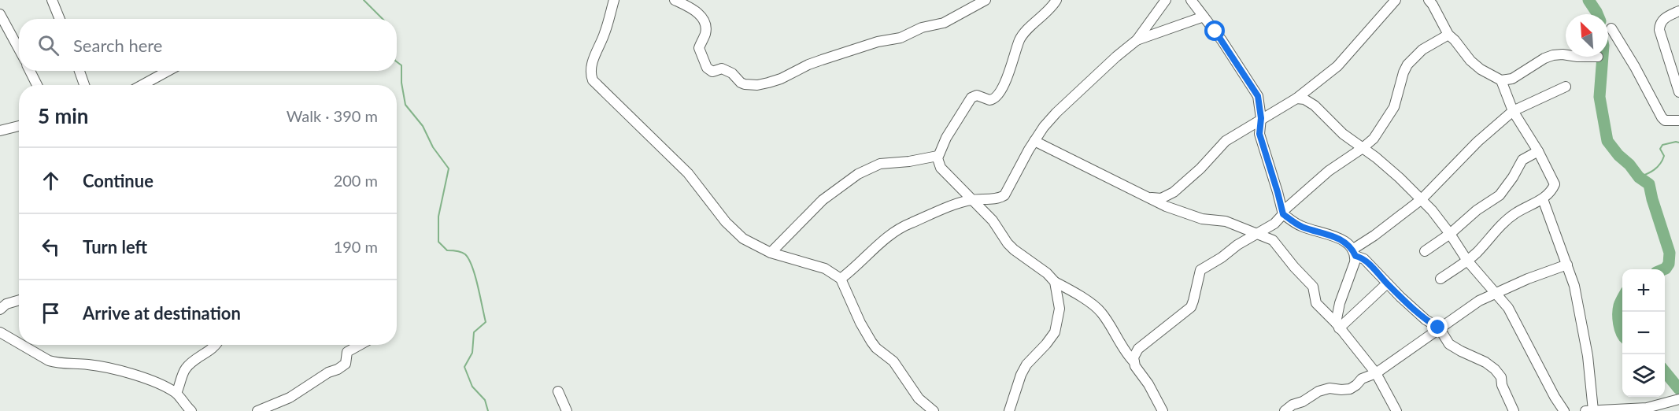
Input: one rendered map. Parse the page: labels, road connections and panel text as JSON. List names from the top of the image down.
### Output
{
  "north": "top left",
  "page": {
    "search": "Search here",
    "heading": ["5 min", "Walk · 390 m"],
    "list": [
      ["Continue", "200 m"],
      ["Turn left", "190 m"],
      "Arrive at destination"
    ],
    "map_buttons": ["+", "−"]
  }
}
